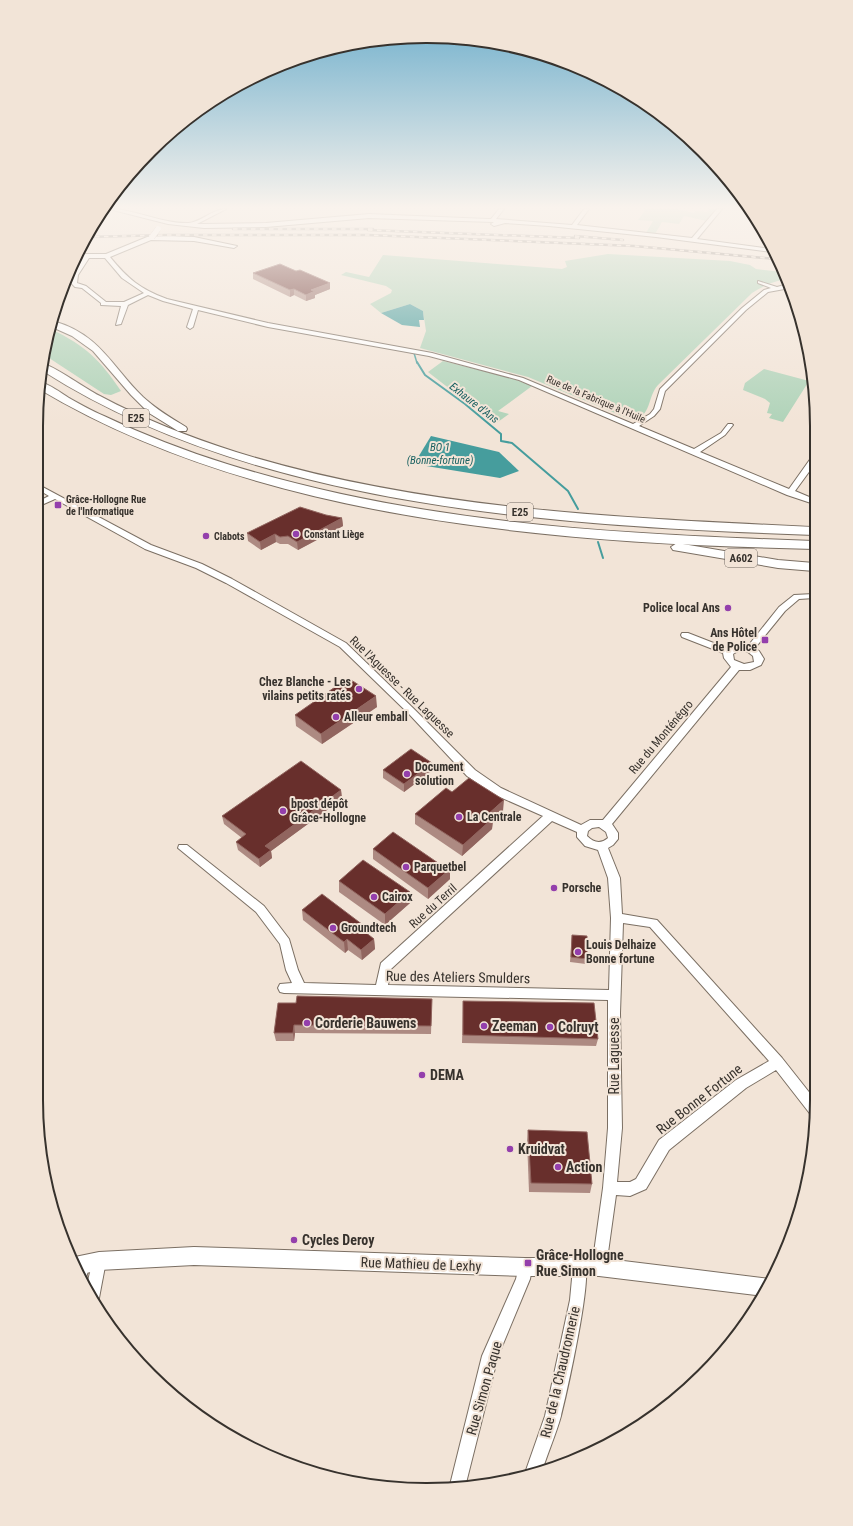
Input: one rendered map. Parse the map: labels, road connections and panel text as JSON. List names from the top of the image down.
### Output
{
  "streets": {
    "highway": ["E25", "A602"],
    "main road": ["Rue Mathieu de Lexhy"],
    "street": [
      "Rue de la Fabrique à l'Huile",
      "Rue l'Aguesse - Rue Laguesse",
      "Rue du Monténégro",
      "Rue du Terril",
      "Rue des Ateliers Smulders",
      "Rue Laguesse",
      "Rue Bonne Fortune",
      "Rue de la Chaudronnerie",
      "Rue Simon Paque"
    ]
  },
  "crossings": [
    ["E25", "A602"],
    ["Rue l'Aguesse - Rue Laguesse", "Rue du Monténégro"],
    ["Rue l'Aguesse - Rue Laguesse", "Rue du Terril"],
    ["Rue l'Aguesse - Rue Laguesse", "Rue Laguesse"],
    ["Rue du Monténégro", "Rue Laguesse"],
    ["Rue du Terril", "Rue des Ateliers Smulders"],
    ["Rue des Ateliers Smulders", "Rue Laguesse"],
    ["Rue Laguesse", "Rue Bonne Fortune"],
    ["Rue Laguesse", "Rue Mathieu de Lexhy"],
    ["Rue Mathieu de Lexhy", "Rue de la Chaudronnerie"],
    ["Rue Mathieu de Lexhy", "Rue Simon Paque"]
  ],
  "water": ["Exhaure d'Ans", "BO 1 (Bonne-fortune)"],
  "places": {
    "transit": ["Grâce-Hollogne Rue de l'Informatique", "Ans Hôtel de Police", "Grâce-Hollogne Rue Simon"],
    "other": [
      "Constant Liège",
      "Clabots",
      "Police local Ans",
      "Chez Blanche - Les vilains petits ratés",
      "Alleur emball",
      "Document solution",
      "bpost dépôt Grâce-Hollogne",
      "La Centrale",
      "Parquetbel",
      "Porsche",
      "Cairox",
      "Groundtech",
      "Louis Delhaize Bonne fortune",
      "Corderie Bauwens",
      "Zeeman",
      "Colruyt",
      "DEMA",
      "Kruidvat",
      "Action",
      "Cycles Deroy"
    ]
  }
}
